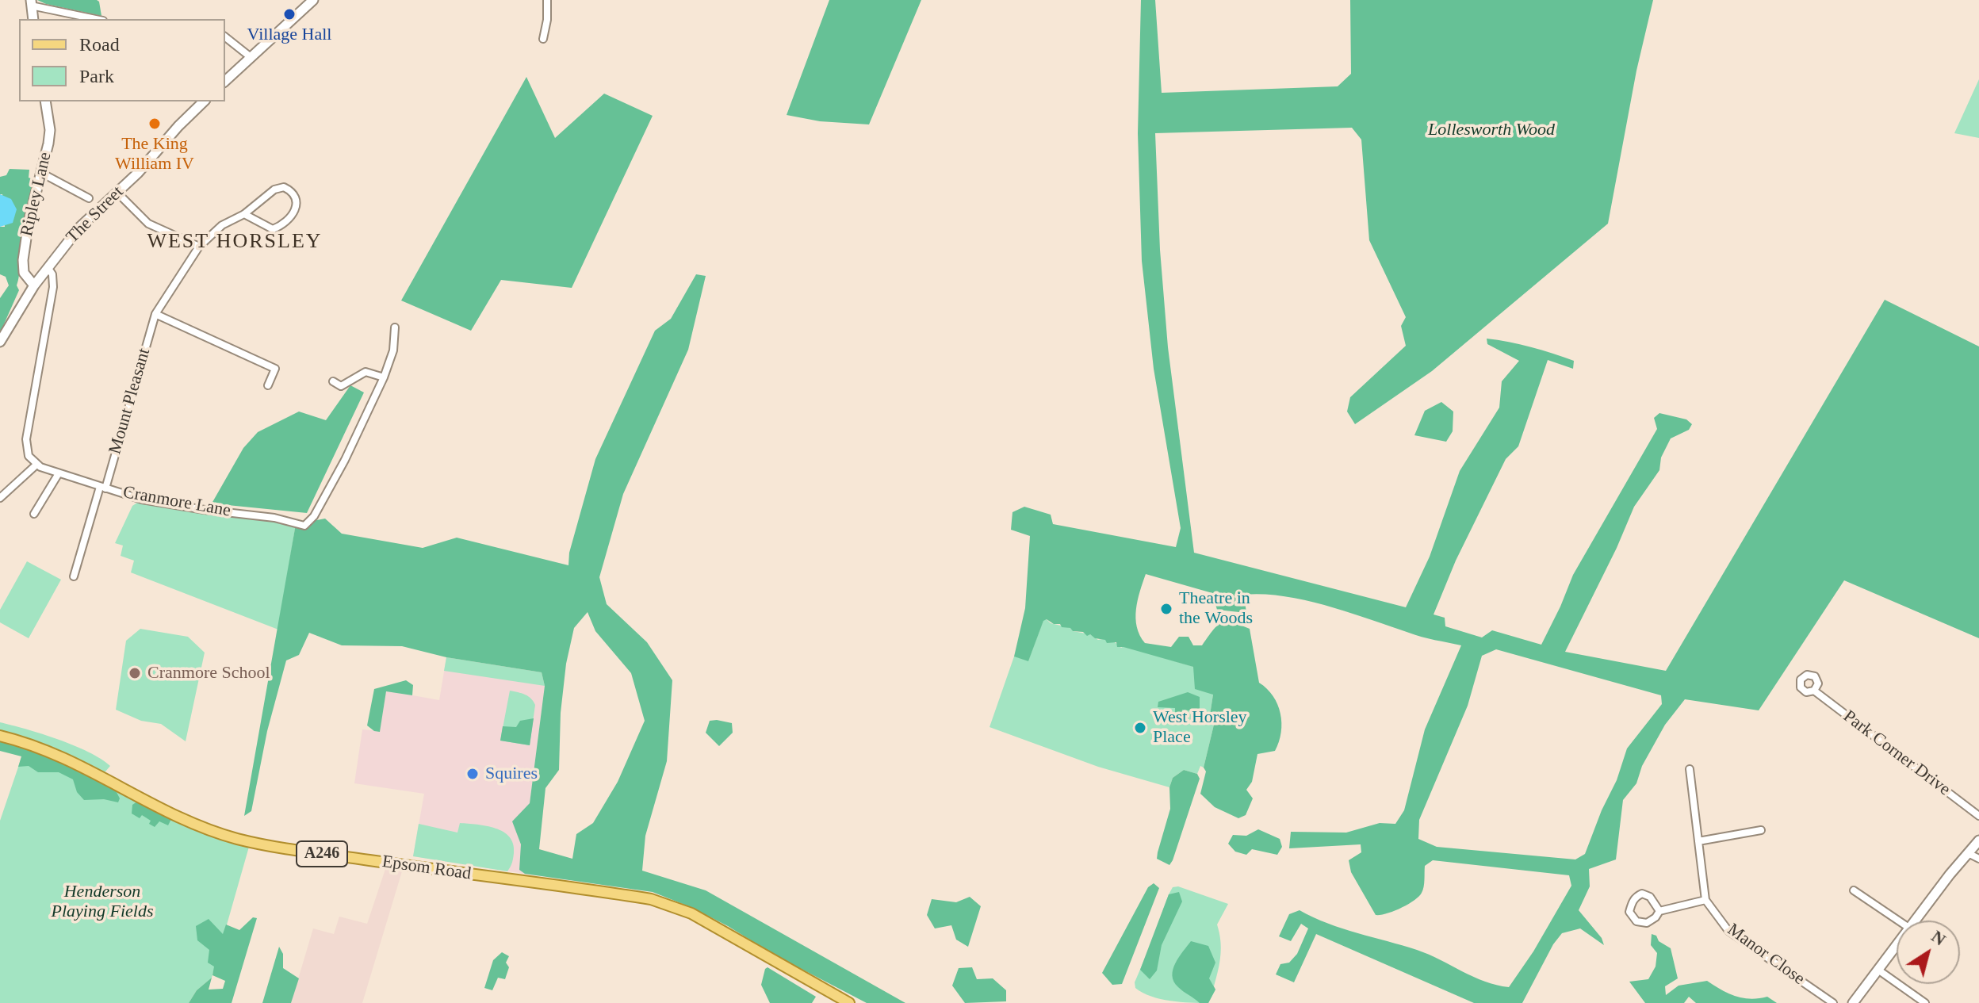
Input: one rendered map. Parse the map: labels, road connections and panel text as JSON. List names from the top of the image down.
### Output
{
  "streets": {
    "main road": ["A246", "Epsom Road"],
    "street": [
      "Ripley Lane",
      "The Street",
      "Mount Pleasant",
      "Cranmore Lane",
      "Park Corner Drive",
      "Manor Close"
    ]
  },
  "crossings": [
    ["Ripley Lane", "The Street"],
    ["Mount Pleasant", "Cranmore Lane"]
  ],
  "districts": ["WEST HORSLEY"],
  "parks": ["Lollesworth Wood", "Henderson Playing Fields"],
  "places": [
    "Village Hall",
    "The King William IV",
    "Theatre in the Woods",
    "Cranmore School",
    "West Horsley Place",
    "Squires"
  ],
  "legend": ["Road", "Park"],
  "north": "top right"
}
